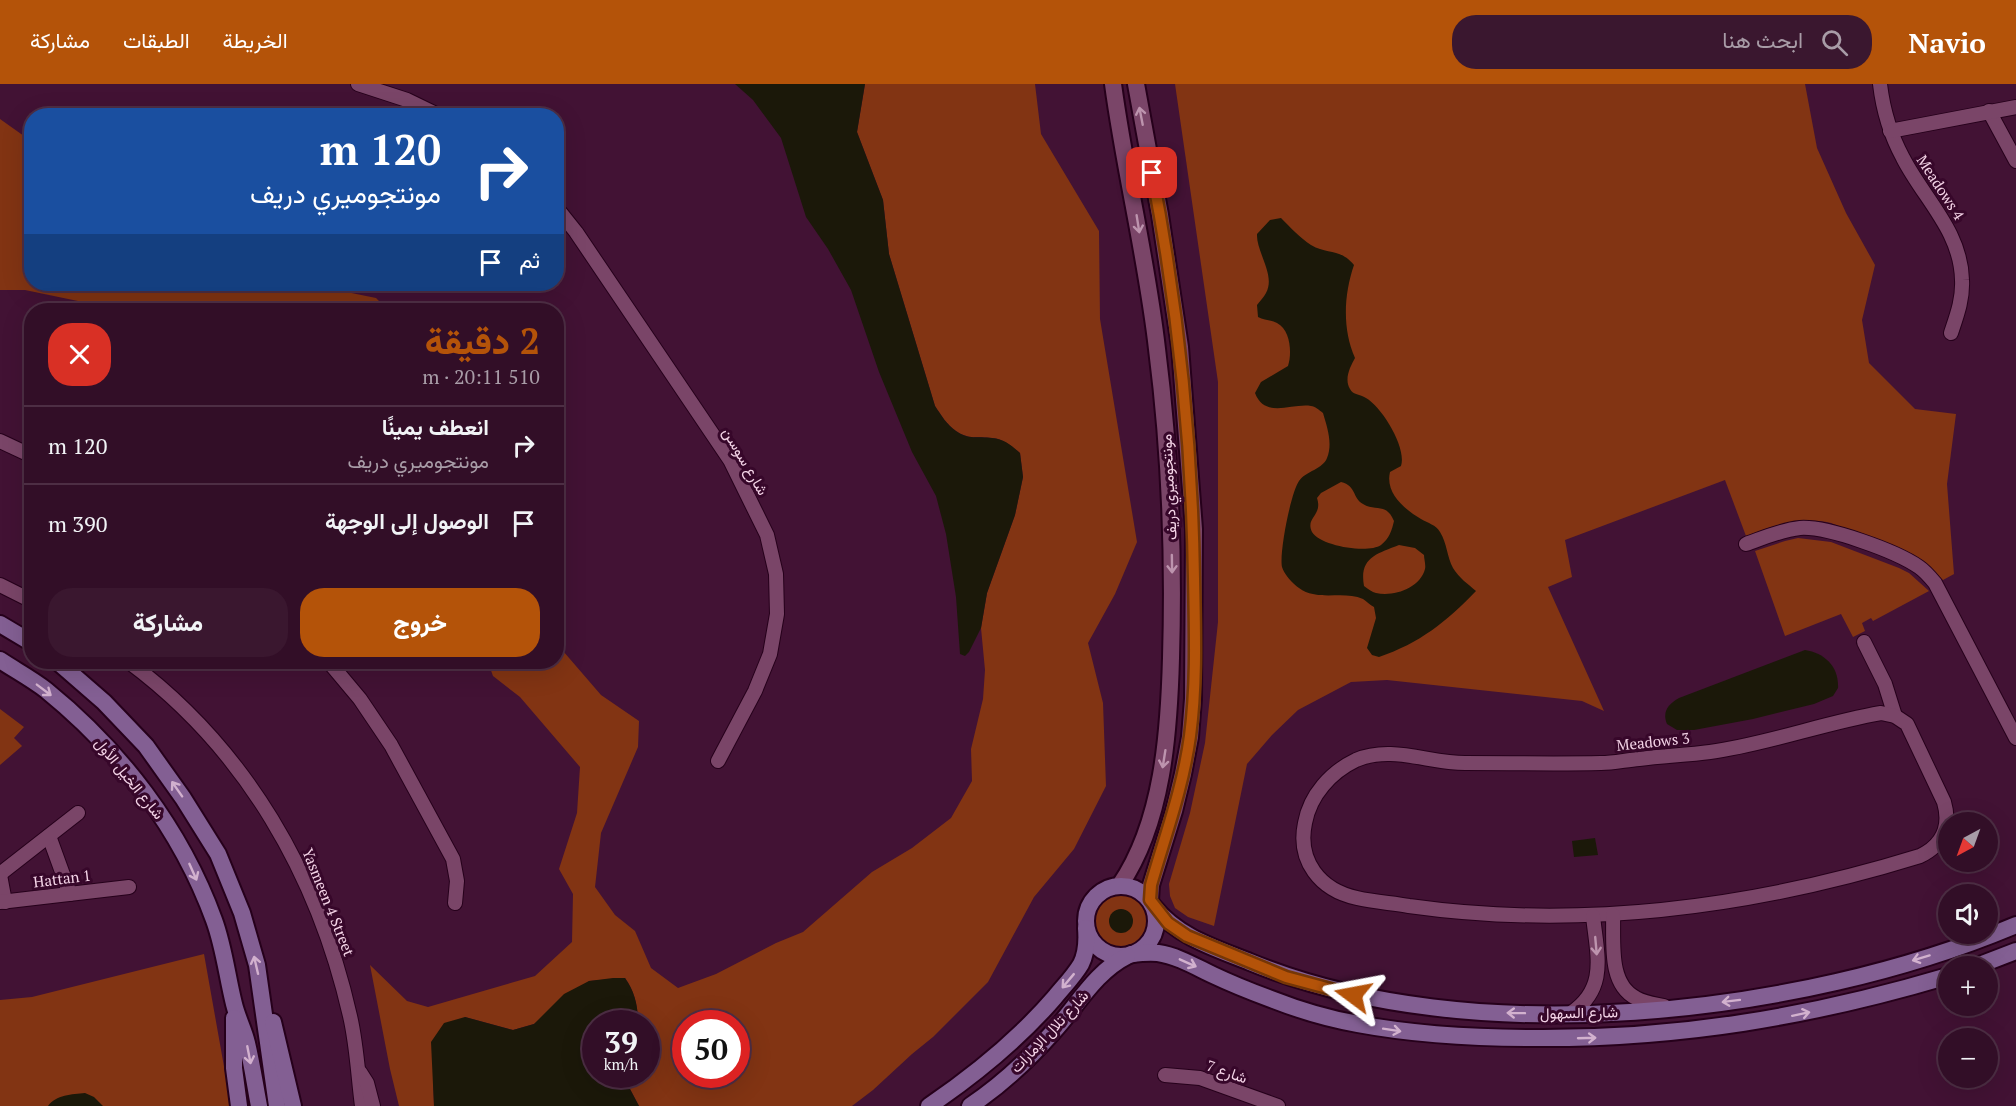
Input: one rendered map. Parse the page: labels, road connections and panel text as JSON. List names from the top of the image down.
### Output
{
  "streets": {
    "main road": ["شارع الخيل الأول", "شارع السهول", "شارع تلال الإمارات"],
    "street": [
      "Meadows 4",
      "شارع سوسن",
      "مونتجوميري دريف",
      "Meadows 3",
      "Hattan 1",
      "Yasmeen 4 Street",
      "شارع 7"
    ]
  },
  "crossings": [
    ["مونتجوميري دريف", "شارع السهول"],
    ["مونتجوميري دريف", "شارع تلال الإمارات"],
    ["شارع السهول", "شارع تلال الإمارات"]
  ],
  "north": "bottom left",
  "page": {
    "header": "Navio",
    "search": "ابحث هنا",
    "nav": ["الخريطة", "الطبقات", "مشاركة"],
    "turn": ["120 m", "مونتجوميري دريف"],
    "then": "ثم",
    "heading": ["2 دقيقة", "510 m · 20:11"],
    "list": [
      {
        "name": "انعطف يمينًا",
        "note": "مونتجوميري دريف",
        "value": "120 m"
      },
      {
        "name": "الوصول إلى الوجهة",
        "value": "390 m"
      }
    ],
    "buttons": ["خروج", "مشاركة"],
    "map_buttons": ["+", "−"],
    "speed": "39 km/h",
    "limit": "50"
  }
}
